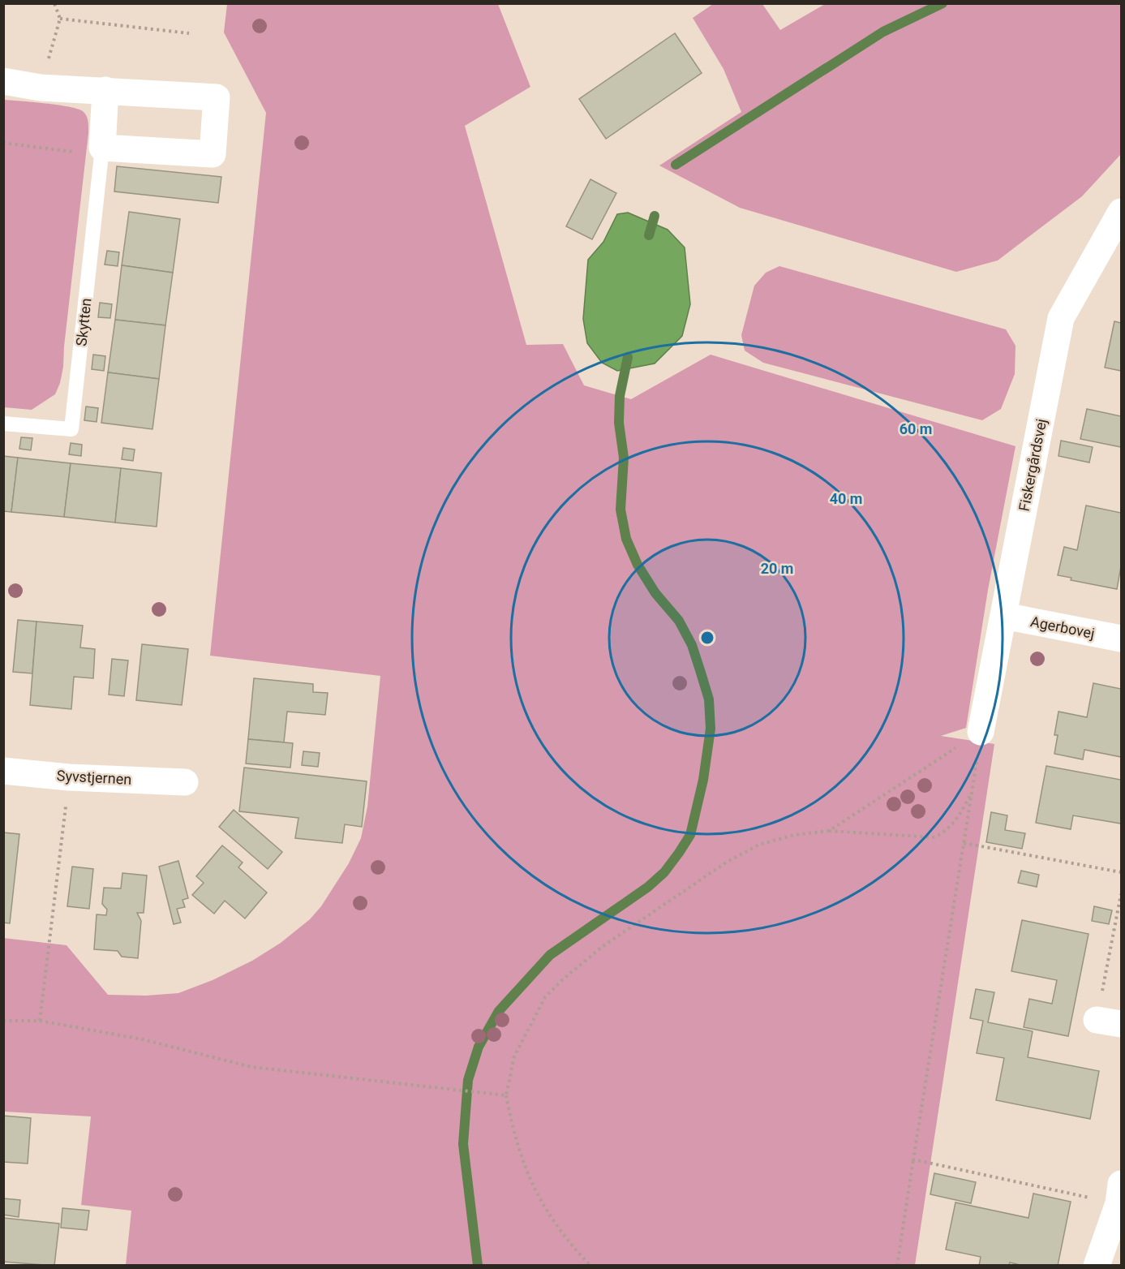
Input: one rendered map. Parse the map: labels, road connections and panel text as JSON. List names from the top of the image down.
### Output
{
  "streets": {
    "street": [
      "Skytten",
      "Fiskergårdsvej",
      "Agerbovej",
      "Syvstjernen"
    ]
  },
  "crossings": [
    ["Fiskergårdsvej", "Agerbovej"]
  ],
  "rings": ["60 m", "40 m", "20 m"]
}
